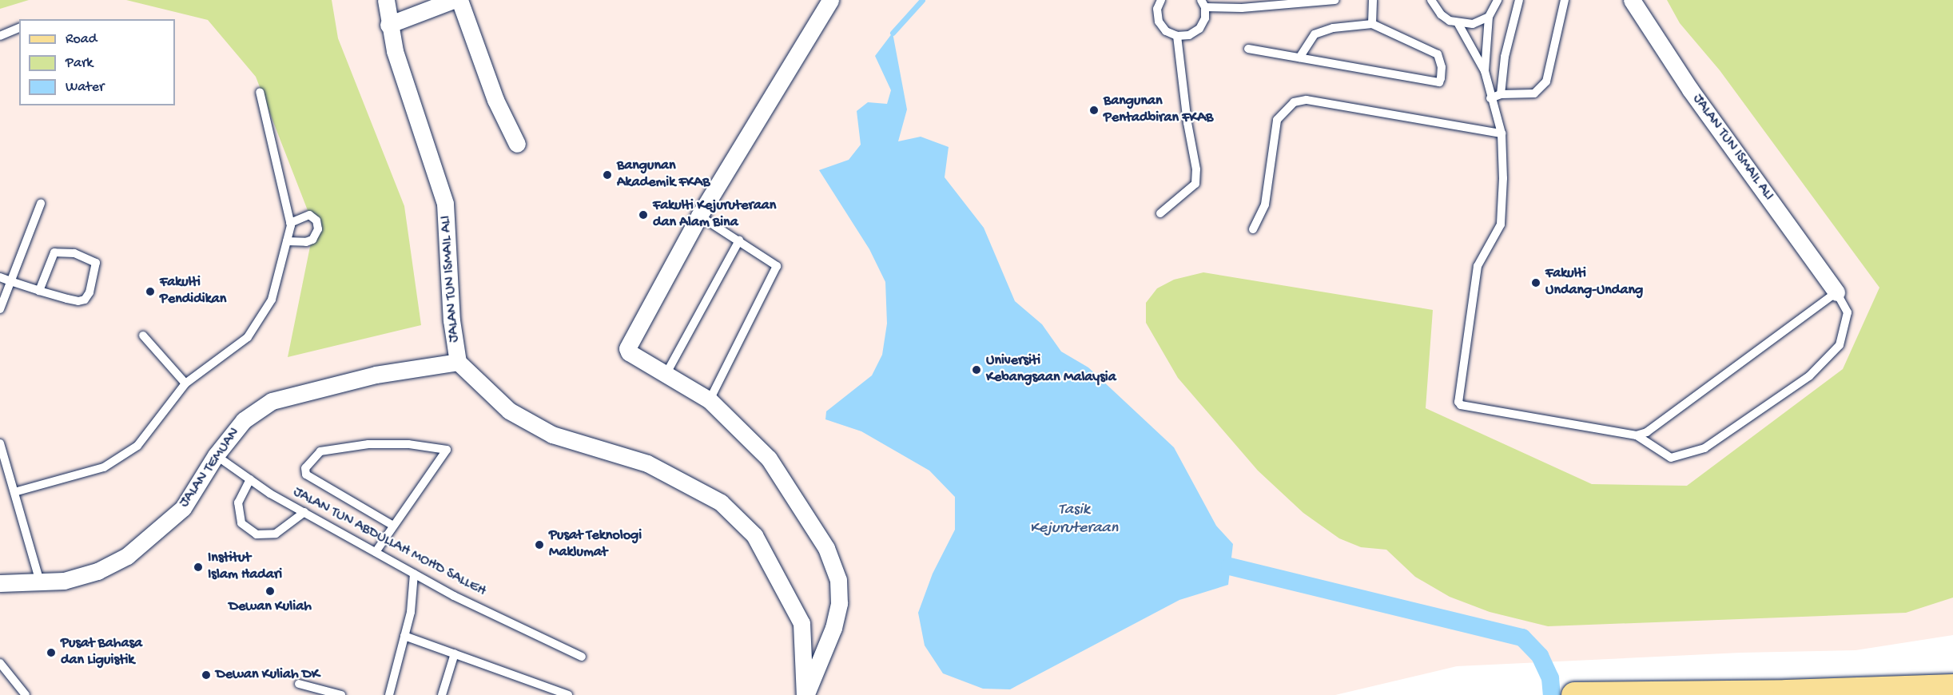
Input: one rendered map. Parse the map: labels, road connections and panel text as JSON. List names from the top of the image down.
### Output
{
  "streets": {
    "street": ["JALAN TUN ISMAIL ALI", "JALAN TEMUAN"],
    "lane": ["JALAN TUN ABDULLAH MOHD SALLEH"]
  },
  "crossings": [
    ["JALAN TUN ISMAIL ALI", "JALAN TEMUAN"],
    ["JALAN TEMUAN", "JALAN TUN ABDULLAH MOHD SALLEH"]
  ],
  "water": ["Tasik Kejuruteraan"],
  "places": [
    "Bangunan Pentadbiran FKAB",
    "Bangunan Akademik FKAB",
    "Fakulti Kejuruteraan dan Alam Bina",
    "Fakulti Undang-Undang",
    "Fakulti Pendidikan",
    "Universiti Kebangsaan Malaysia",
    "Pusat Teknologi Maklumat",
    "Institut Islam Hadari",
    "Dewan Kuliah",
    "Pusat Bahasa dan Liguistik",
    "Dewan Kuliah DK"
  ],
  "legend": ["Road", "Park", "Water"]
}
